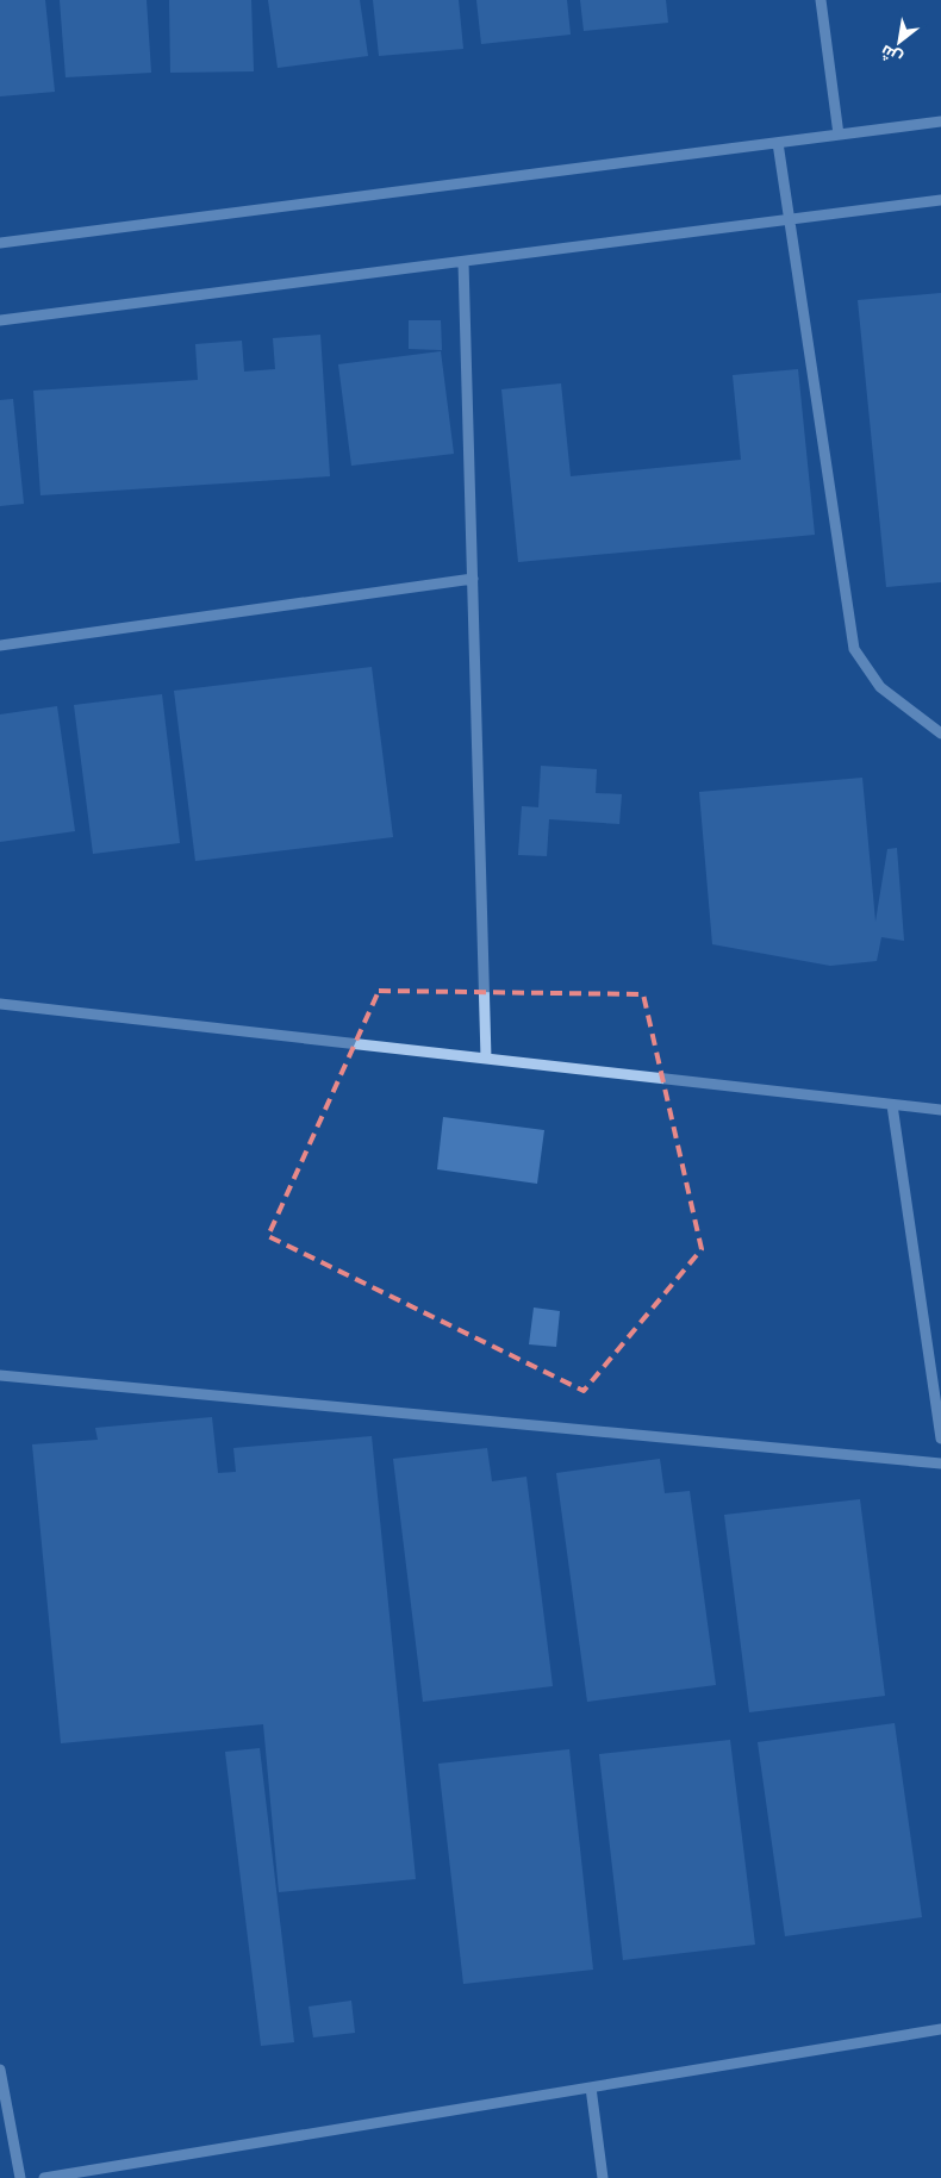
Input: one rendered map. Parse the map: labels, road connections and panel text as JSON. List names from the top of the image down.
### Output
{
  "north": "bottom left"
}
